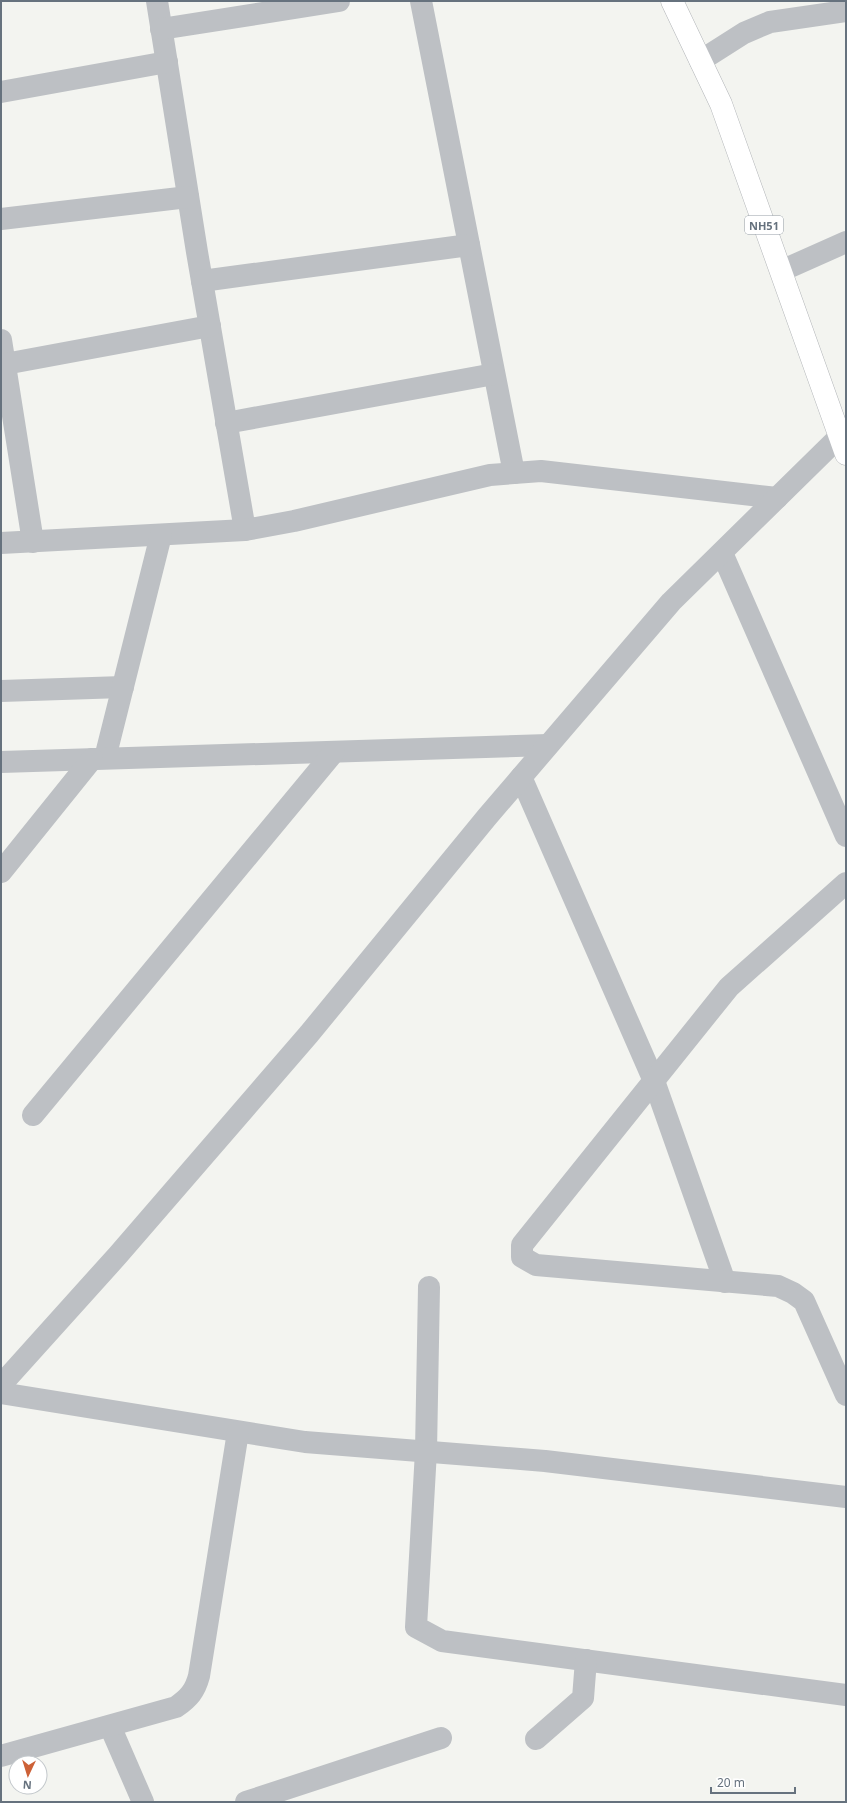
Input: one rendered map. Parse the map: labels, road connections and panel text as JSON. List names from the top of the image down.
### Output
{
  "streets": {
    "highway": ["NH51"]
  },
  "scale_bar": "20 m",
  "north": "bottom"
}
